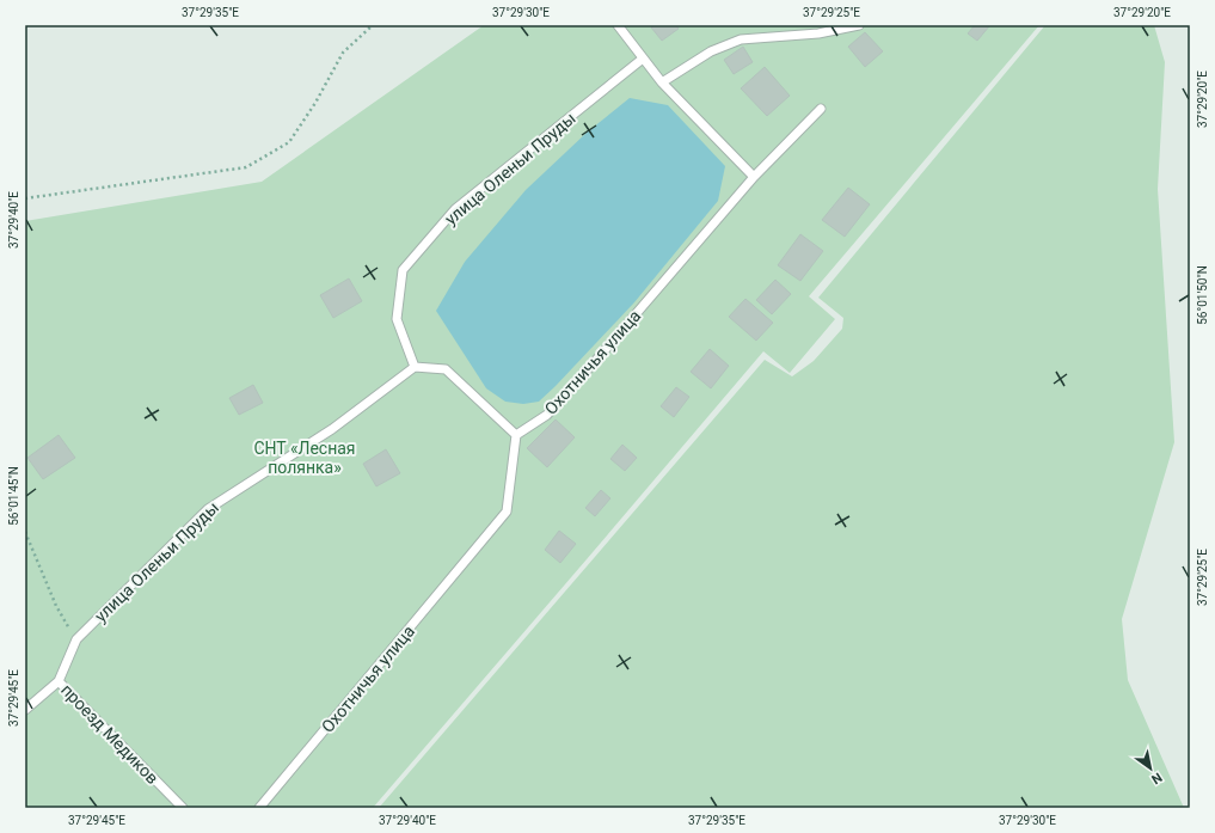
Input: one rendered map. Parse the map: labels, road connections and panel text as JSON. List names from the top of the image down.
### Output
{
  "streets": {
    "lane": ["улица Оленьи Пруды", "Охотничья улица", "проезд Медиков"]
  },
  "crossings": [
    ["улица Оленьи Пруды", "проезд Медиков"]
  ],
  "parks": ["СНТ «Лесная полянка»"],
  "north": "bottom right",
  "coordinates": [
    "37°29'35\"E",
    "37°29'30\"E",
    "37°29'25\"E",
    "37°29'20\"E",
    "37°29'40\"E",
    "56°01'50\"N",
    "56°01'45\"N",
    "37°29'45\"E"
  ]
}
